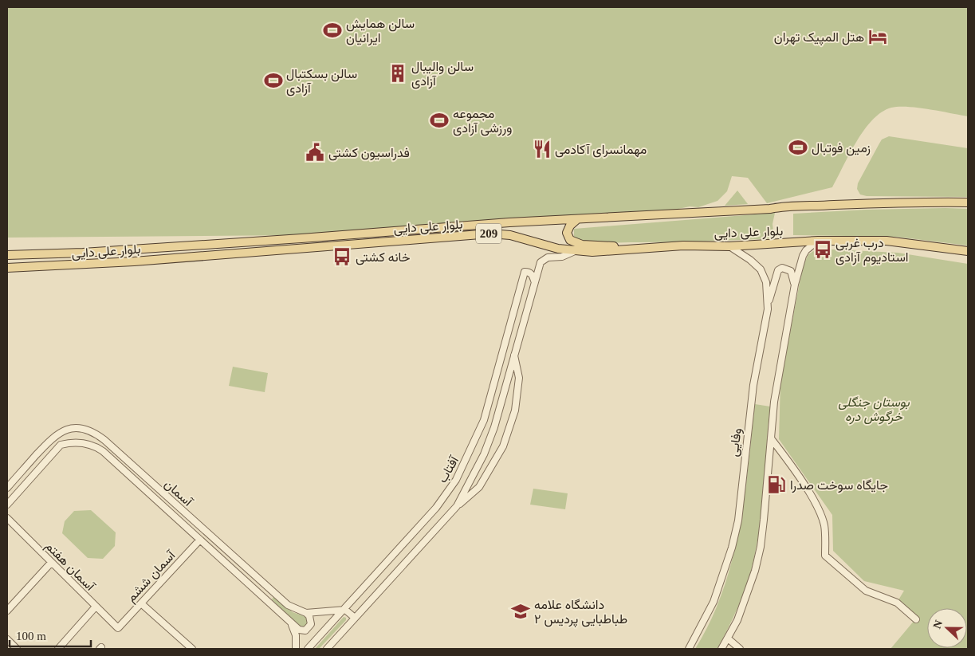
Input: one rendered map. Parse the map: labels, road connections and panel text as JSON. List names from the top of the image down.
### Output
{
  "streets": {
    "main road": ["بلوار علی دایی", "209"],
    "street": [
      "وفایی",
      "آفتاب",
      "آسمان",
      "آسمان هفتم",
      "آسمان ششم"
    ]
  },
  "crossings": [
    ["بلوار علی دایی", "وفایی"],
    ["بلوار علی دایی", "آفتاب"],
    ["آسمان", "آسمان ششم"],
    ["آسمان هفتم", "آسمان ششم"]
  ],
  "parks": ["بوستان جنگلی خرگوش دره"],
  "places": {
    "sports": [
      "سالن همایش ایرانیان",
      "سالن بسکتبال آزادی",
      "مجموعه ورزشی آزادی",
      "زمین فوتبال"
    ],
    "hotel": ["هتل المپیک تهران"],
    "building": ["سالن والیبال آزادی"],
    "restaurant": ["مهمانسرای آکادمی"],
    "public building": ["فدراسیون کشتی"],
    "bus stop": ["درب غربی استادیوم آزادی", "خانه کشتی"],
    "fuel station": ["جایگاه سوخت صدرا"],
    "school or university": ["دانشگاه علامه طباطبایی پردیس ۲"]
  },
  "scale_bar": "100 m",
  "north": "left"
}
